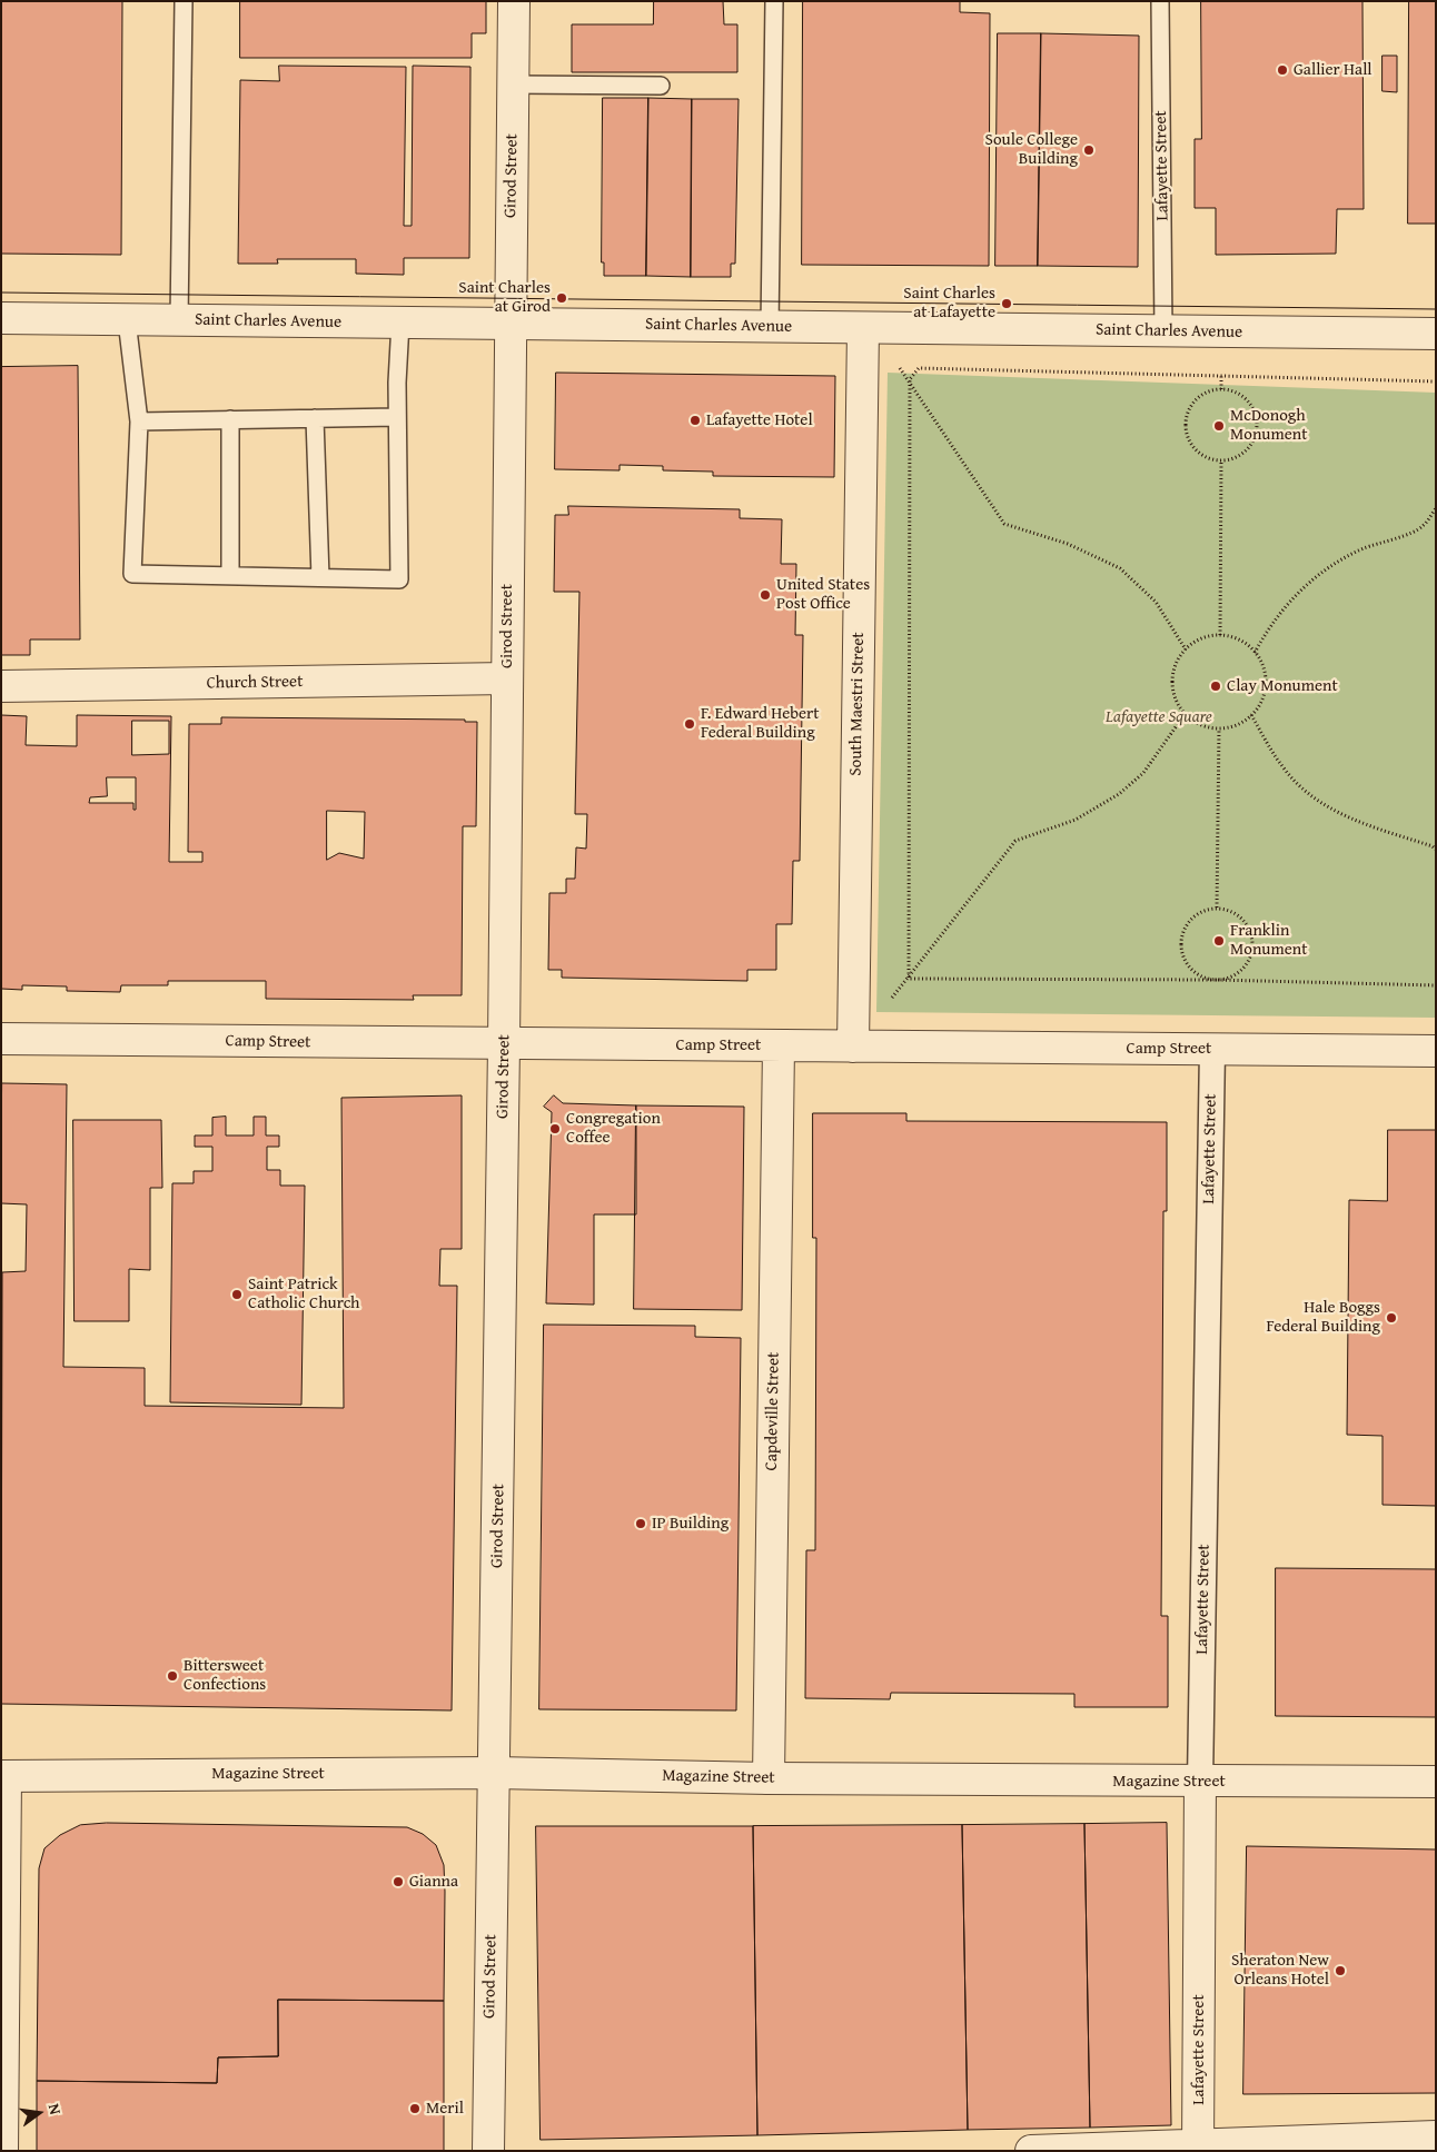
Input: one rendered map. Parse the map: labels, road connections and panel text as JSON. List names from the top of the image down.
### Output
{
  "streets": {
    "street": [
      "Lafayette Street",
      "Girod Street",
      "Saint Charles Avenue",
      "Church Street",
      "South Maestri Street",
      "Camp Street",
      "Capdeville Street",
      "Magazine Street"
    ]
  },
  "crossings": [
    ["Lafayette Street", "Saint Charles Avenue"],
    ["Lafayette Street", "Camp Street"],
    ["Lafayette Street", "Magazine Street"],
    ["Girod Street", "Saint Charles Avenue"],
    ["Girod Street", "Church Street"],
    ["Girod Street", "Camp Street"],
    ["Girod Street", "Magazine Street"],
    ["Saint Charles Avenue", "South Maestri Street"],
    ["South Maestri Street", "Camp Street"],
    ["Camp Street", "Capdeville Street"],
    ["Capdeville Street", "Magazine Street"]
  ],
  "parks": ["Lafayette Square"],
  "places": [
    "Gallier Hall",
    "Soule College Building",
    "Saint Charles at Girod",
    "Saint Charles at Lafayette",
    "Lafayette Hotel",
    "McDonogh Monument",
    "United States Post Office",
    "Clay Monument",
    "F. Edward Hebert Federal Building",
    "Franklin Monument",
    "Congregation Coffee",
    "Saint Patrick Catholic Church",
    "Hale Boggs Federal Building",
    "IP Building",
    "Bittersweet Confections",
    "Gianna",
    "Sheraton New Orleans Hotel",
    "Meril"
  ],
  "north": "right"
}
